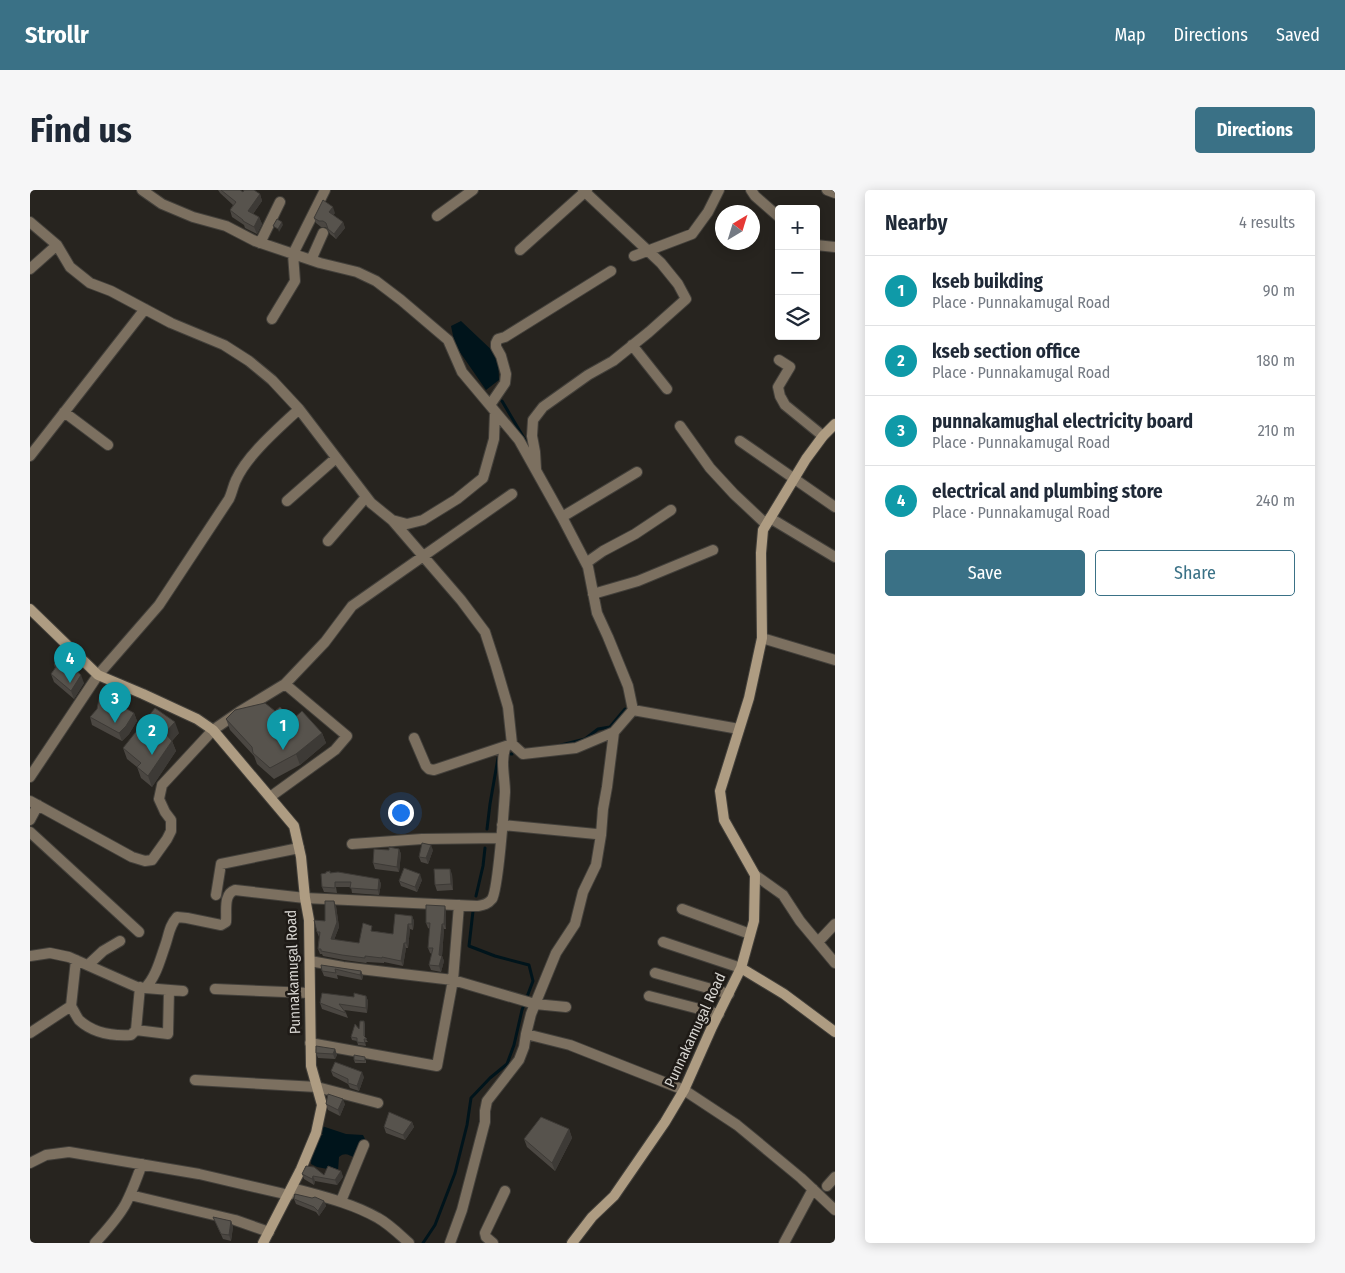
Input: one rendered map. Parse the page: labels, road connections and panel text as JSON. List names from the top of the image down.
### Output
{
  "streets": {
    "street": ["Punnakamugal Road"]
  },
  "north": "top right",
  "page": {
    "header": "Strollr",
    "nav": ["Map", "Directions", "Saved"],
    "buttons": [
      "Directions",
      ["Save", "Share"]
    ],
    "title": "Find us",
    "heading": ["Nearby", "4 results"],
    "map_buttons": ["+", "−"],
    "list": [
      {
        "mark": "1",
        "name": "kseb buikding",
        "note": "Place · Punnakamugal Road",
        "value": "90 m"
      },
      {
        "mark": "2",
        "name": "kseb section office",
        "note": "Place · Punnakamugal Road",
        "value": "180 m"
      },
      {
        "mark": "3",
        "name": "punnakamughal electricity board",
        "note": "Place · Punnakamugal Road",
        "value": "210 m"
      },
      {
        "mark": "4",
        "name": "electrical and plumbing store",
        "note": "Place · Punnakamugal Road",
        "value": "240 m"
      }
    ],
    "pins": [
      "4",
      "3",
      "1",
      "2"
    ]
  }
}
